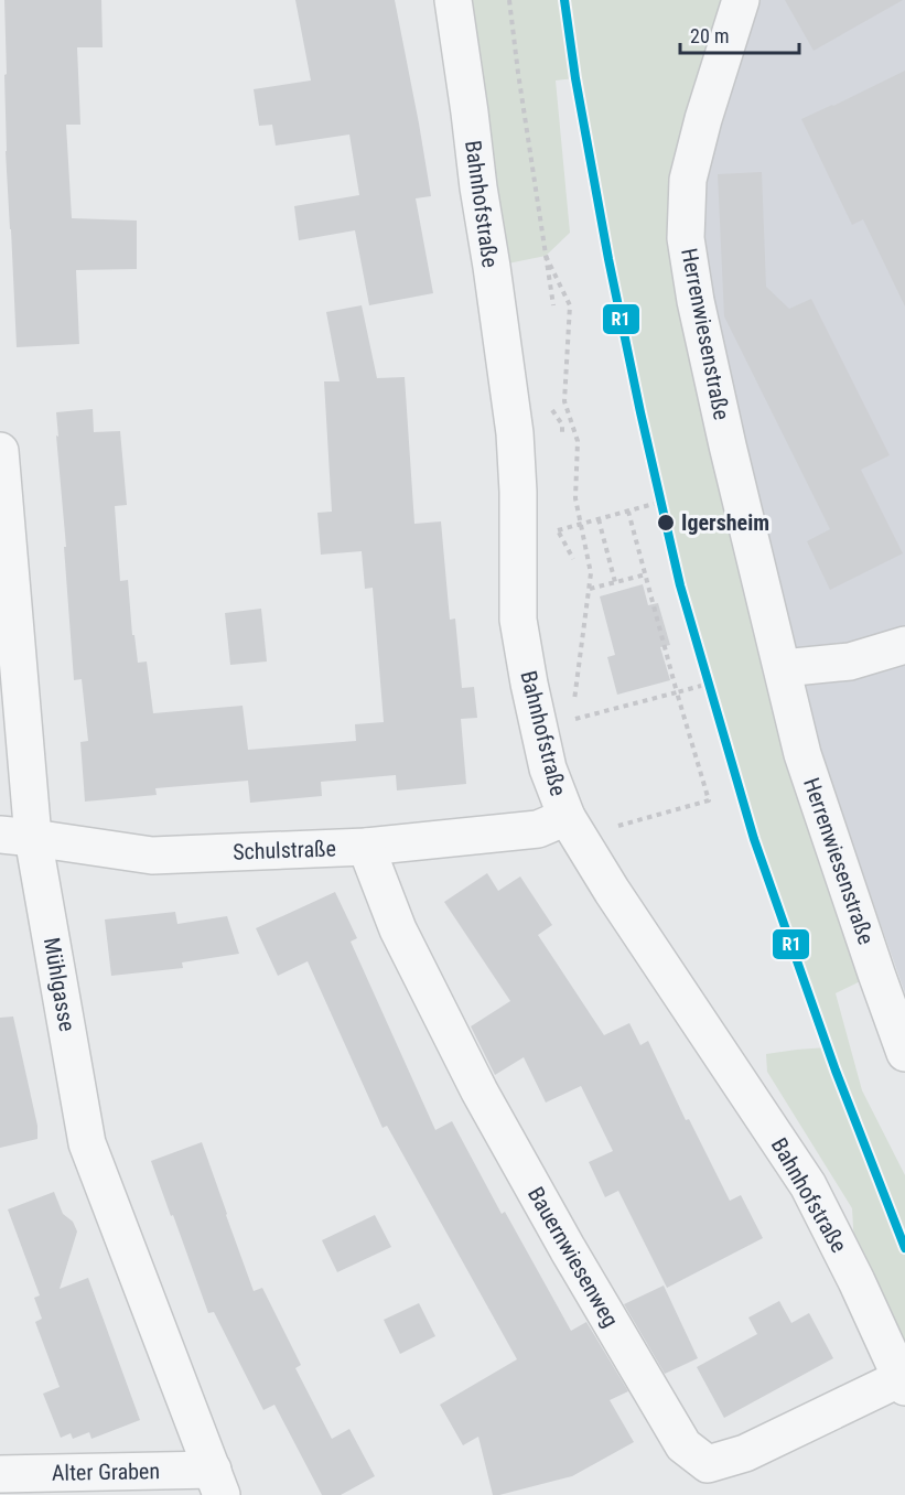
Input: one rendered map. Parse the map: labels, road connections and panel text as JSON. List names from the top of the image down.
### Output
{
  "streets": {
    "street": [
      "Bahnhofstraße",
      "Herrenwiesenstraße",
      "Schulstraße",
      "Mühlgasse",
      "Bauernwiesenweg",
      "Alter Graben"
    ]
  },
  "crossings": [
    ["Bahnhofstraße", "Schulstraße"],
    ["Bahnhofstraße", "Bauernwiesenweg"],
    ["Schulstraße", "Mühlgasse"],
    ["Schulstraße", "Bauernwiesenweg"],
    ["Mühlgasse", "Alter Graben"]
  ],
  "places": ["Igersheim"],
  "lines": ["transit line R1"],
  "scale_bar": "20 m"
}
